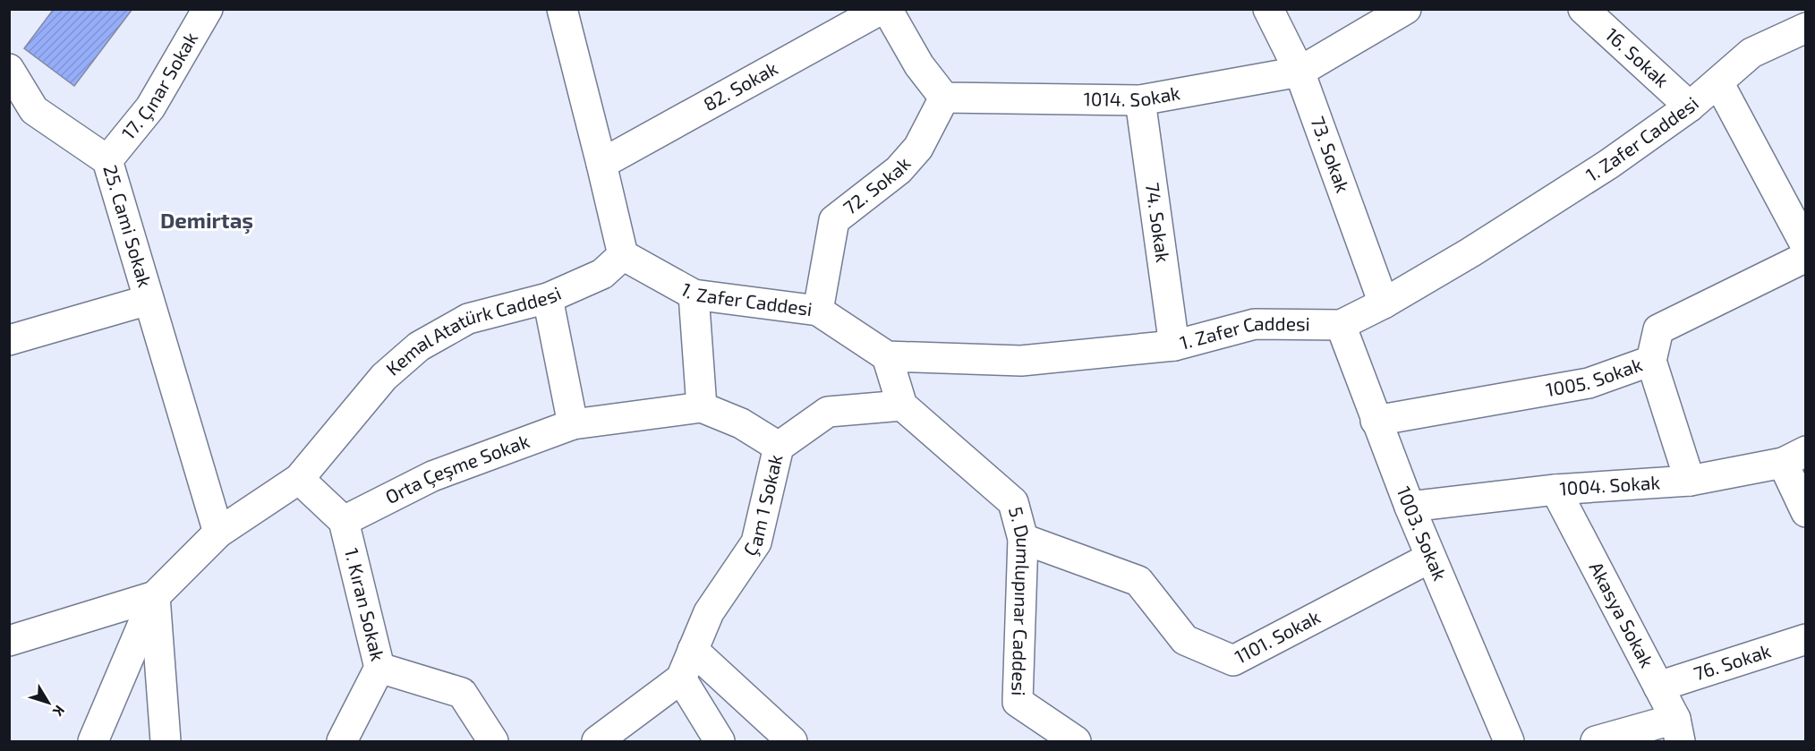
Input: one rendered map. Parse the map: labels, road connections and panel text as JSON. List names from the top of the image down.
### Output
{
  "streets": {
    "street": [
      "16. Sokak",
      "17. Çınar Sokak",
      "82. Sokak",
      "1014. Sokak",
      "1. Zafer Caddesi",
      "73. Sokak",
      "72. Sokak",
      "74. Sokak",
      "25. Cami Sokak",
      "Kemal Atatürk Caddesi",
      "1005. Sokak",
      "Orta Çeşme Sokak",
      "1004. Sokak",
      "Çam 1 Sokak",
      "1003. Sokak",
      "5. Dumlupınar Caddesi",
      "1. Kıran Sokak",
      "Akasya Sokak",
      "1101. Sokak",
      "76. Sokak"
    ]
  },
  "crossings": [
    ["16. Sokak", "1. Zafer Caddesi"],
    ["17. Çınar Sokak", "25. Cami Sokak"],
    ["1014. Sokak", "73. Sokak"],
    ["1014. Sokak", "72. Sokak"],
    ["1014. Sokak", "74. Sokak"],
    ["1. Zafer Caddesi", "73. Sokak"],
    ["1. Zafer Caddesi", "72. Sokak"],
    ["1. Zafer Caddesi", "74. Sokak"],
    ["1. Zafer Caddesi", "Kemal Atatürk Caddesi"],
    ["1. Zafer Caddesi", "1003. Sokak"],
    ["25. Cami Sokak", "Kemal Atatürk Caddesi"],
    ["Kemal Atatürk Caddesi", "1. Kıran Sokak"],
    ["1005. Sokak", "1003. Sokak"],
    ["Orta Çeşme Sokak", "Çam 1 Sokak"],
    ["Orta Çeşme Sokak", "1. Kıran Sokak"],
    ["1004. Sokak", "1003. Sokak"],
    ["1004. Sokak", "Akasya Sokak"],
    ["Çam 1 Sokak", "5. Dumlupınar Caddesi"],
    ["1003. Sokak", "1101. Sokak"],
    ["5. Dumlupınar Caddesi", "1101. Sokak"],
    ["Akasya Sokak", "76. Sokak"]
  ],
  "districts": ["Demirtaş"],
  "north": "bottom right"
}
